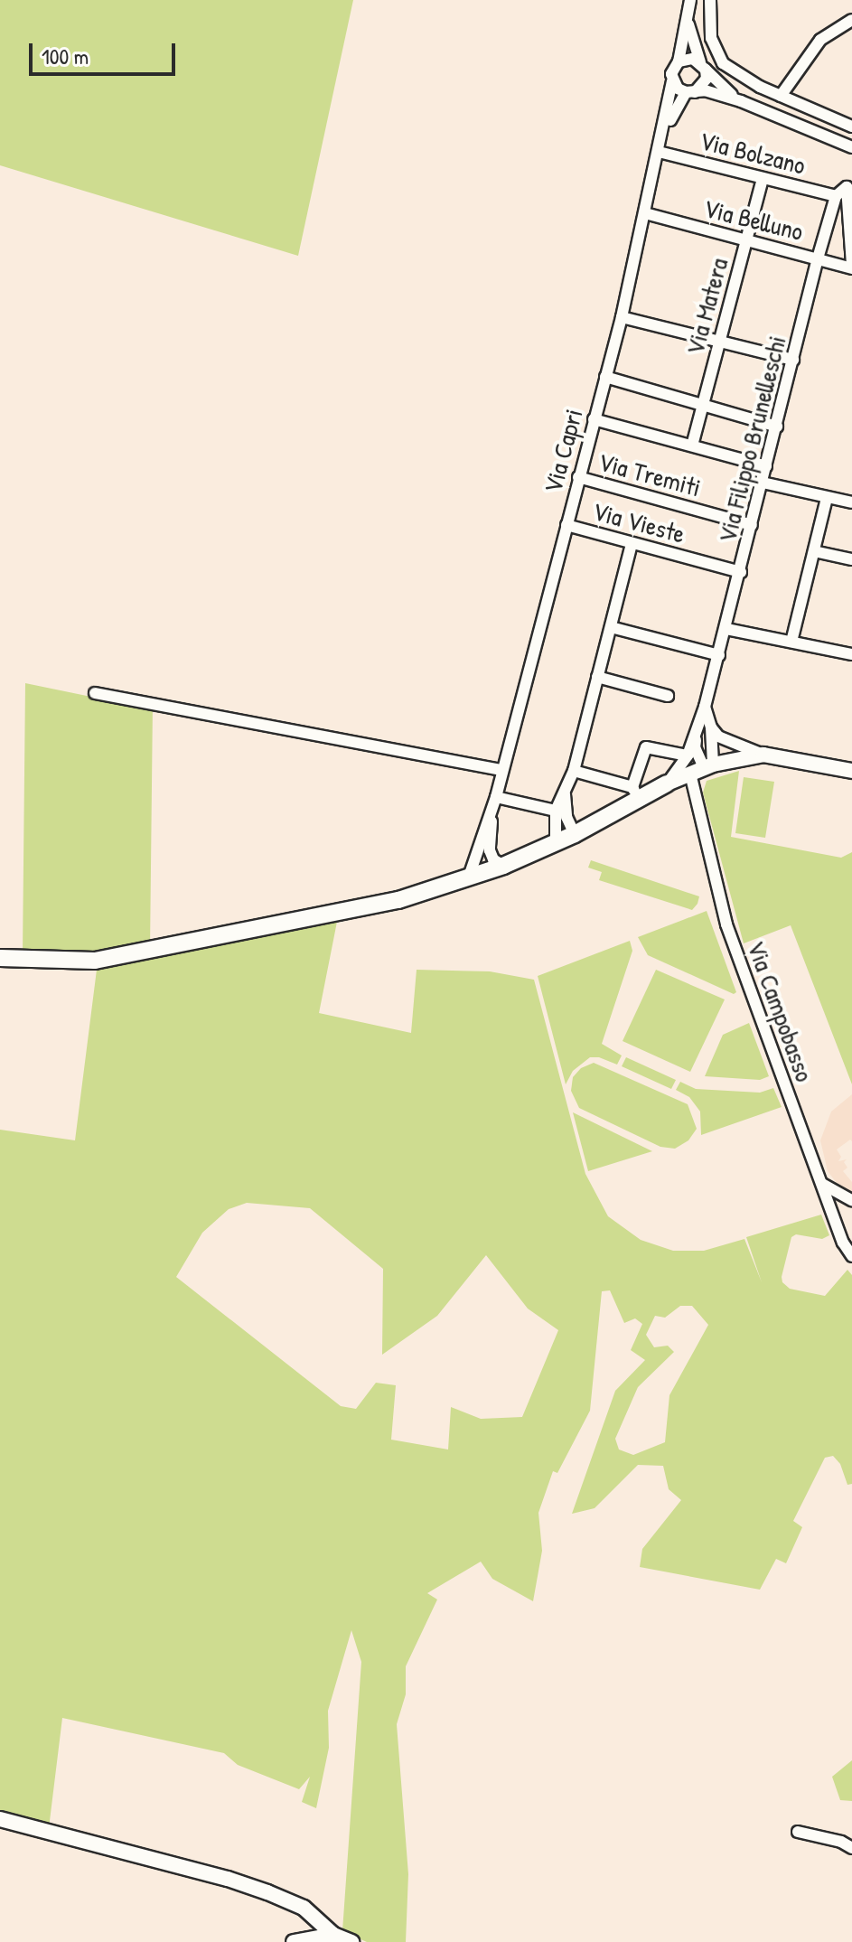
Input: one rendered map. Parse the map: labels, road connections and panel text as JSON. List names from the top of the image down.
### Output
{
  "streets": {
    "street": [
      "Via Bolzano",
      "Via Belluno",
      "Via Matera",
      "Via Filippo Brunelleschi",
      "Via Capri",
      "Via Tremiti",
      "Via Vieste",
      "Via Campobasso"
    ]
  },
  "crossings": [
    ["Via Bolzano", "Via Matera"],
    ["Via Bolzano", "Via Filippo Brunelleschi"],
    ["Via Bolzano", "Via Capri"],
    ["Via Belluno", "Via Matera"],
    ["Via Belluno", "Via Filippo Brunelleschi"],
    ["Via Belluno", "Via Capri"],
    ["Via Filippo Brunelleschi", "Via Tremiti"],
    ["Via Filippo Brunelleschi", "Via Vieste"],
    ["Via Capri", "Via Tremiti"],
    ["Via Capri", "Via Vieste"]
  ],
  "scale_bar": "100 m"
}
